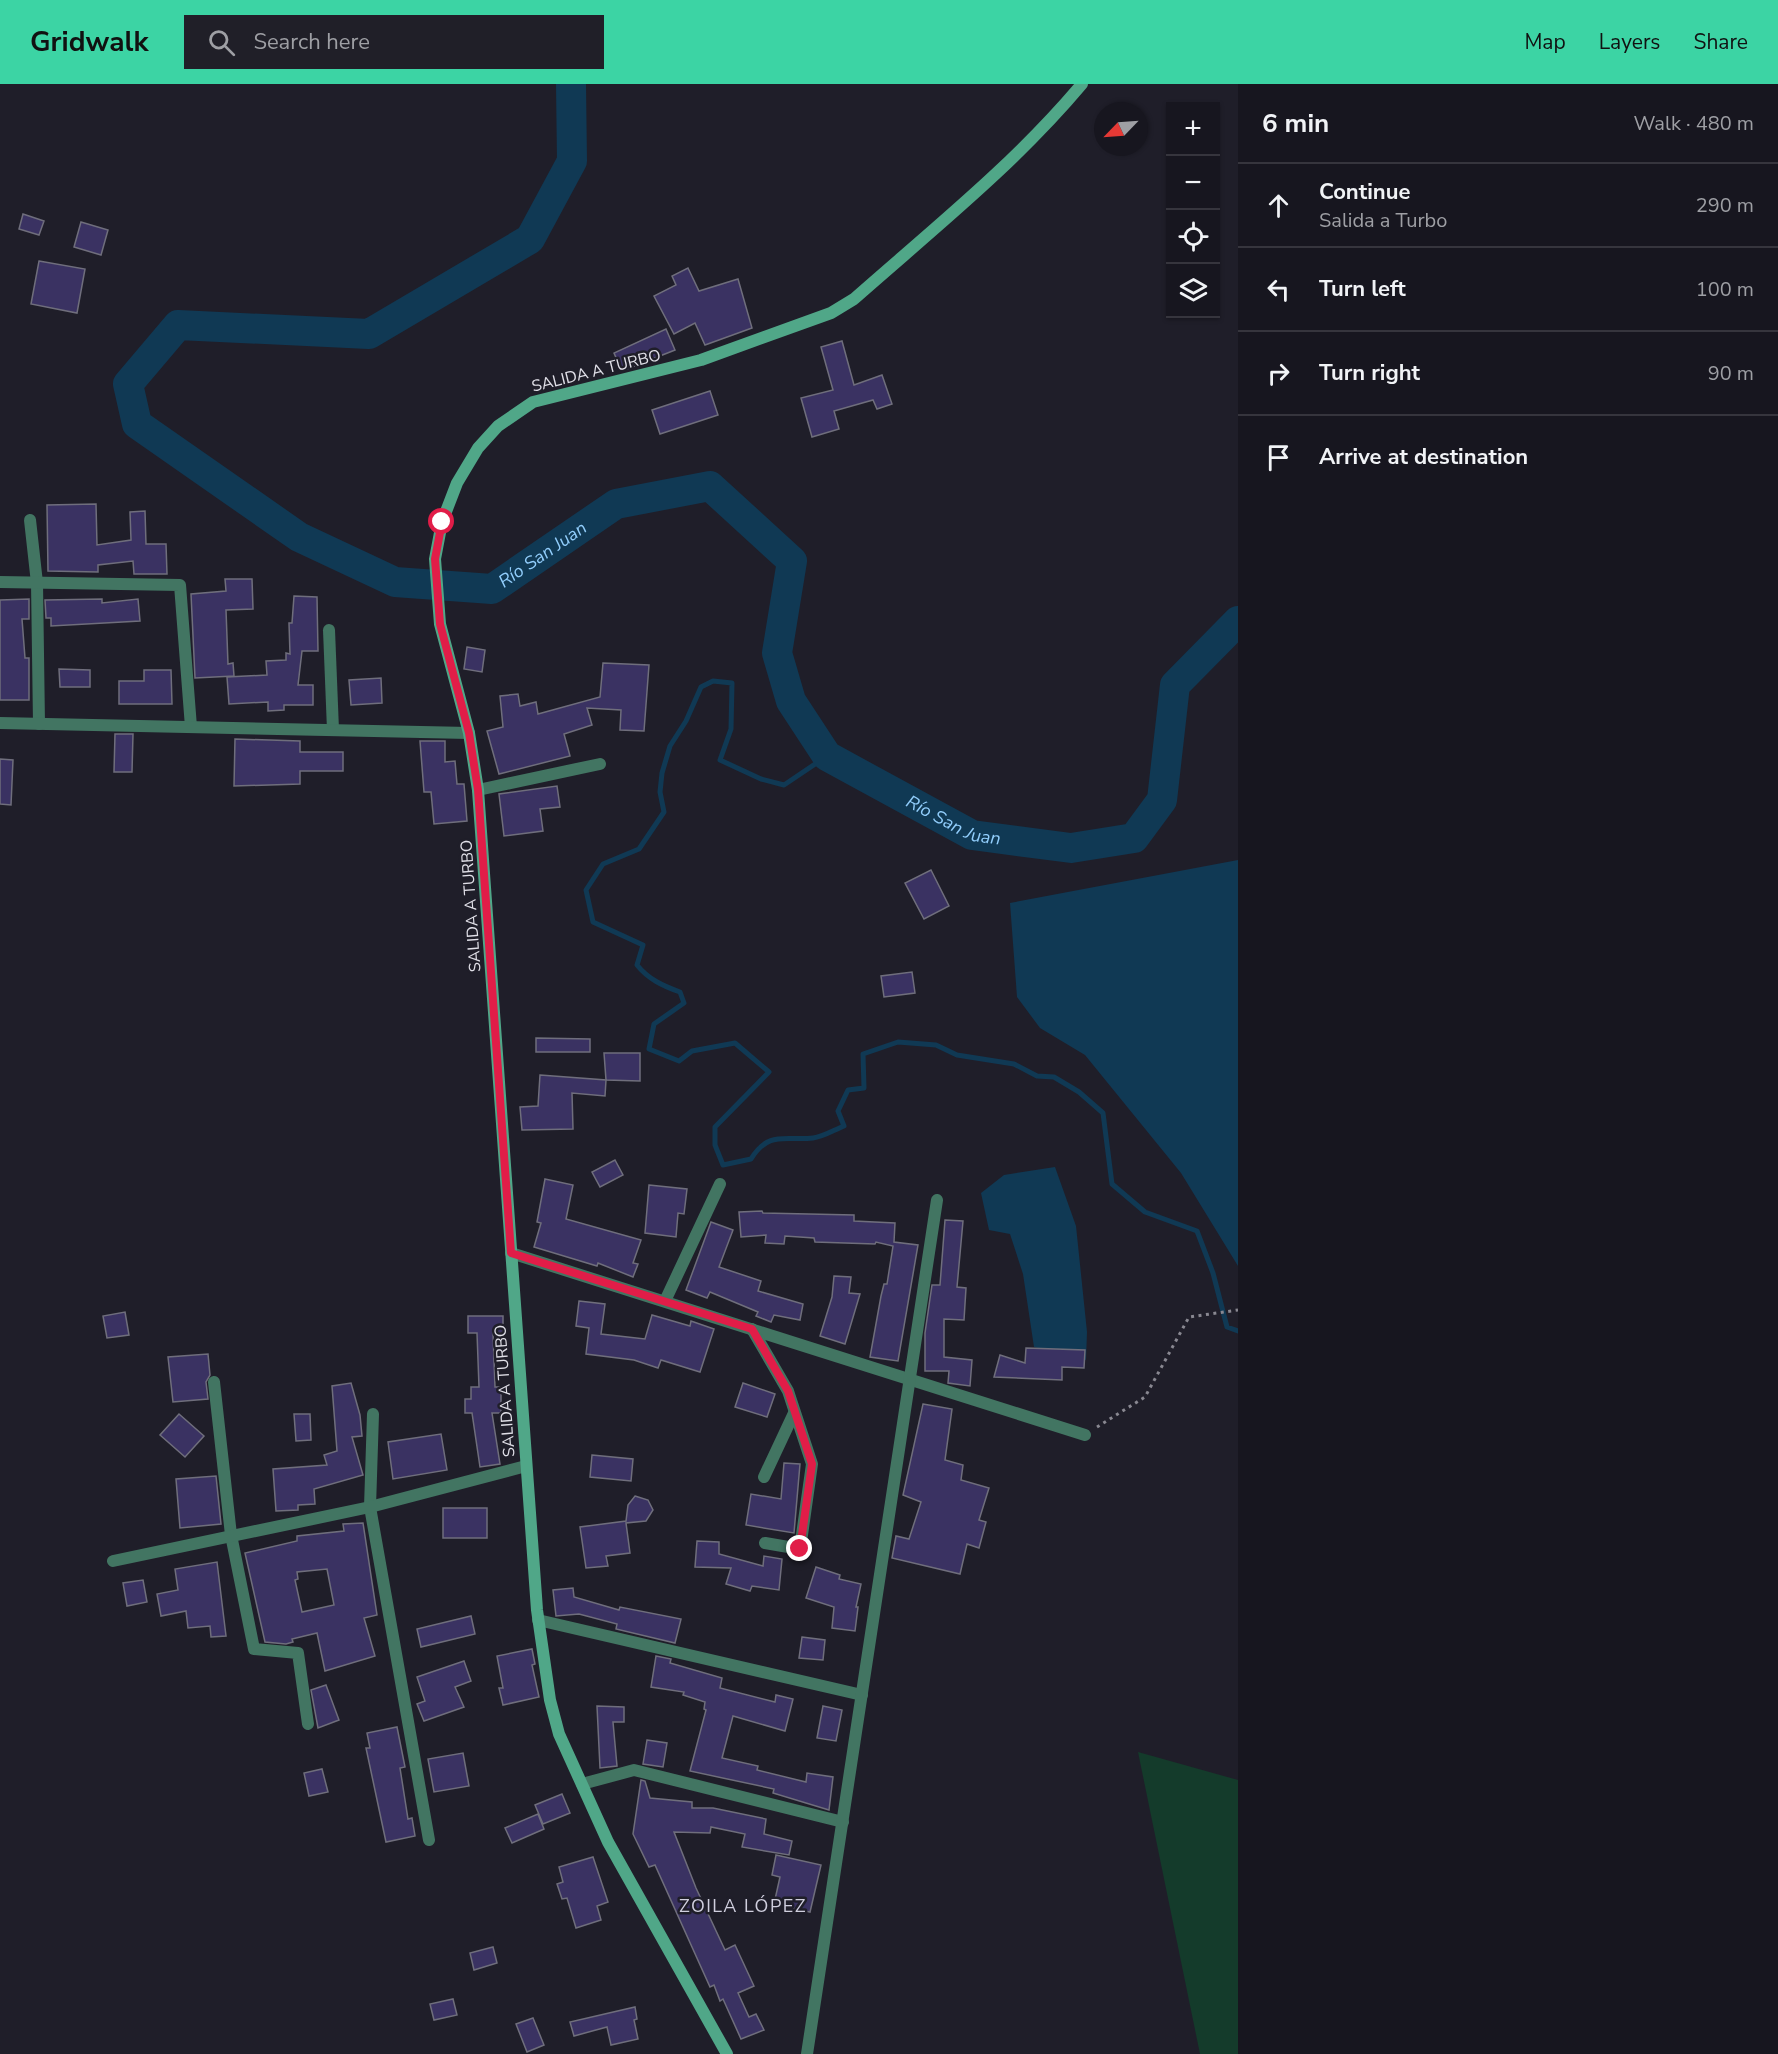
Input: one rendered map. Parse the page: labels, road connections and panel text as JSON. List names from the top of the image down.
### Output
{
  "streets": {
    "main road": ["SALIDA A TURBO"]
  },
  "districts": ["ZOILA LÓPEZ"],
  "water": ["Río San Juan"],
  "north": "bottom left",
  "page": {
    "header": "Gridwalk",
    "search": "Search here",
    "nav": ["Map", "Layers", "Share"],
    "heading": ["6 min", "Walk · 480 m"],
    "map_buttons": ["+", "−"],
    "list": [
      ["Continue", "Salida a Turbo", "290 m"],
      ["Turn left", "100 m"],
      ["Turn right", "90 m"],
      "Arrive at destination"
    ]
  }
}
